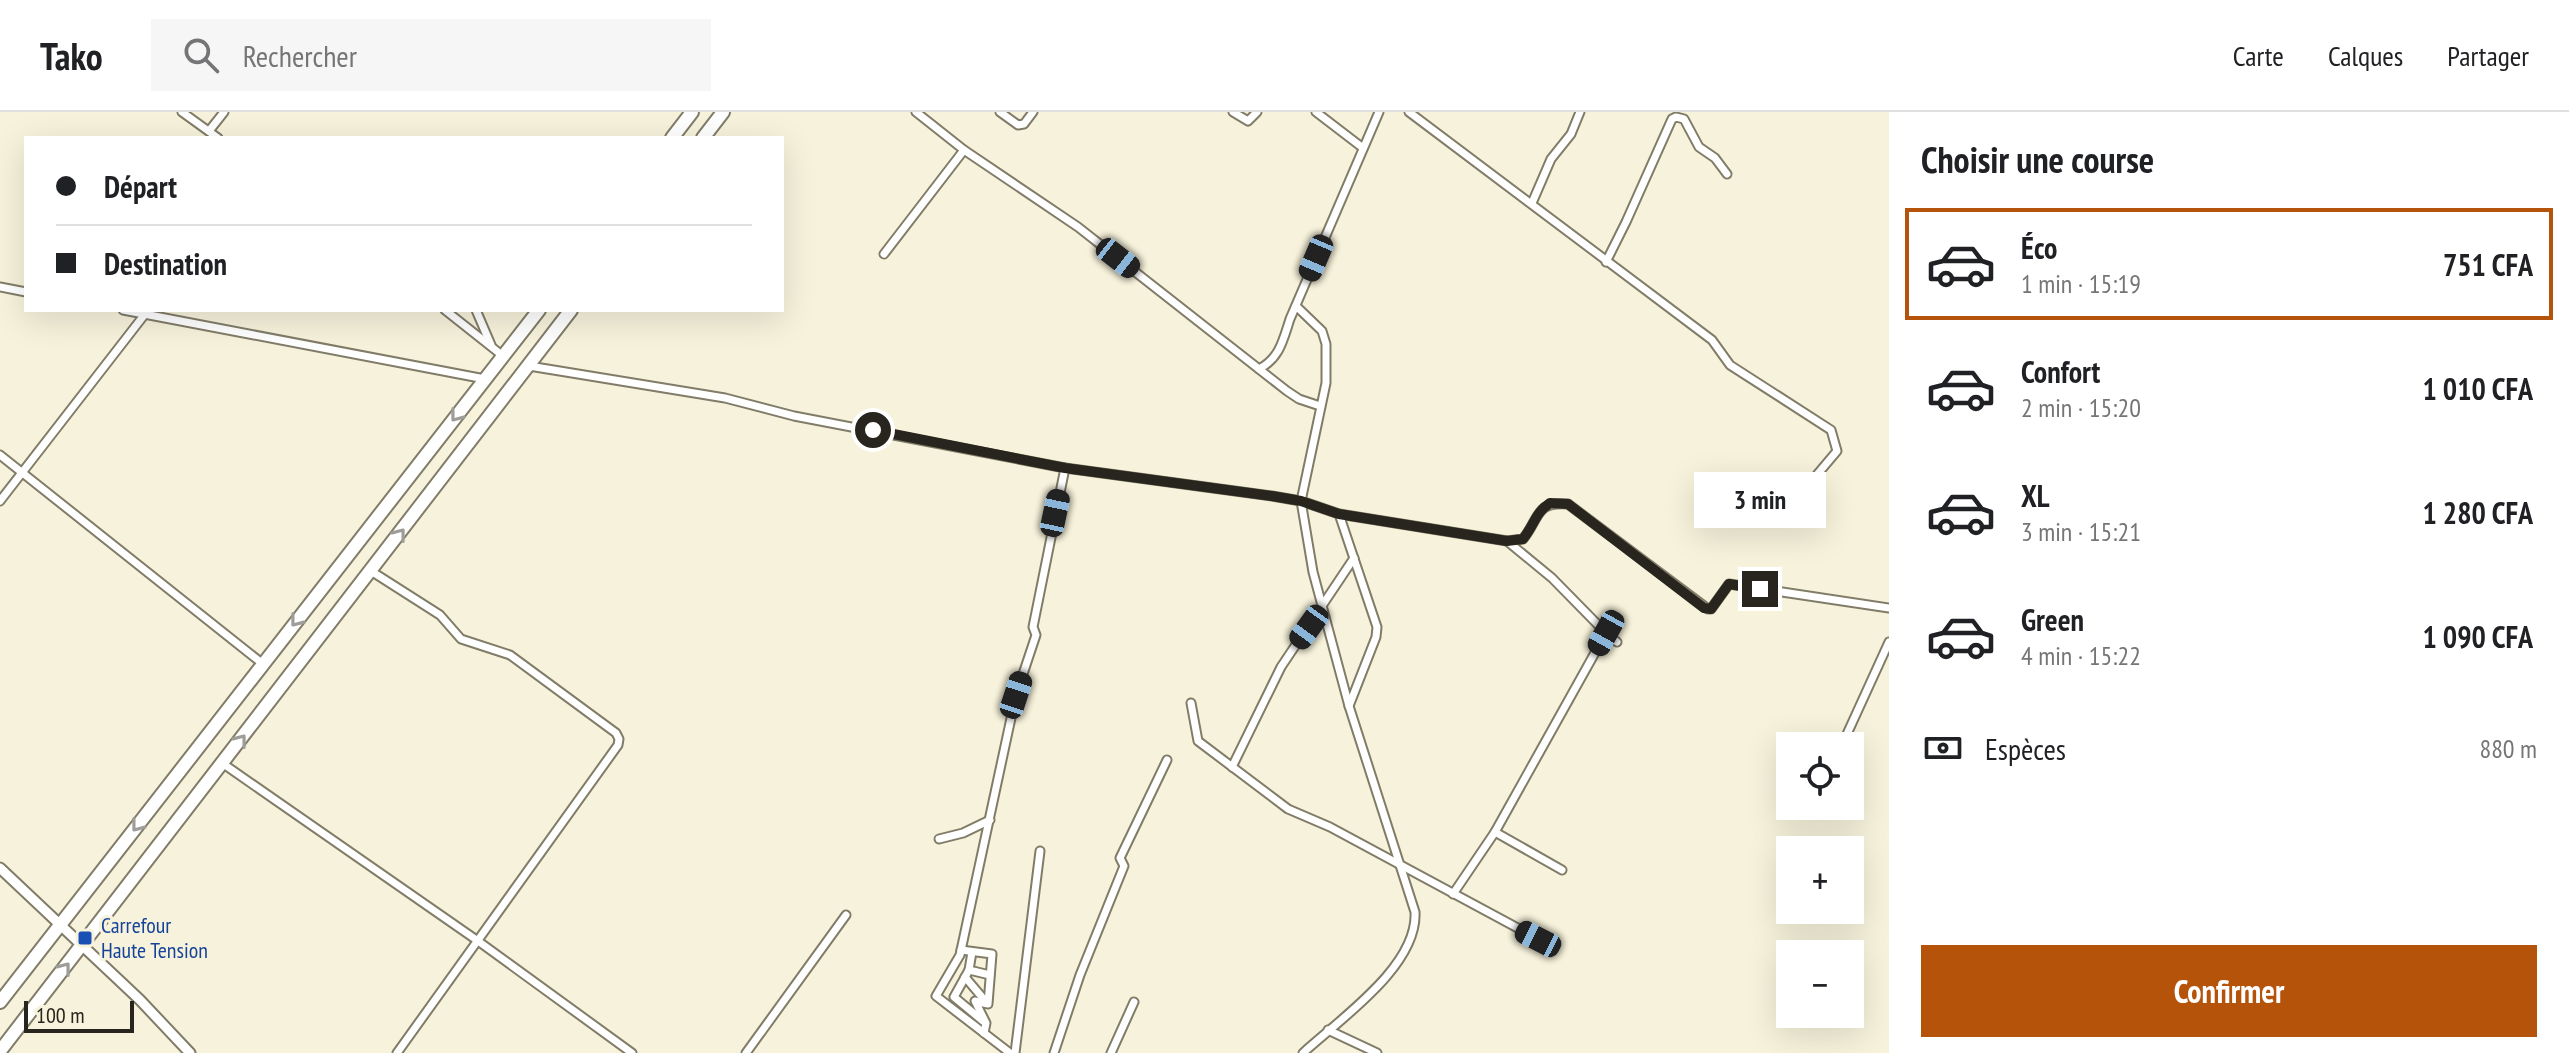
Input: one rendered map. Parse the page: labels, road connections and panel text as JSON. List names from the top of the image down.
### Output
{
  "places": {
    "transit": ["Carrefour Haute Tension"]
  },
  "scale_bar": "100 m",
  "page": {
    "header": "Tako",
    "search": "Rechercher",
    "nav": ["Carte", "Calques", "Partager"],
    "heading": "Choisir une course",
    "banner": ["Départ", "Destination"],
    "list": [
      {
        "name": "Éco",
        "note": "1 min · 15:19",
        "value": "751 CFA"
      },
      {
        "name": "Confort",
        "note": "2 min · 15:20",
        "value": "1 010 CFA"
      },
      {
        "name": "XL",
        "note": "3 min · 15:21",
        "value": "1 280 CFA"
      },
      {
        "name": "Green",
        "note": "4 min · 15:22",
        "value": "1 090 CFA"
      }
    ],
    "bubble": "3 min",
    "pay": ["Espèces", "880 m"],
    "map_buttons": ["+", "−"],
    "buttons": "Confirmer",
    "scale": "100 m"
  }
}
